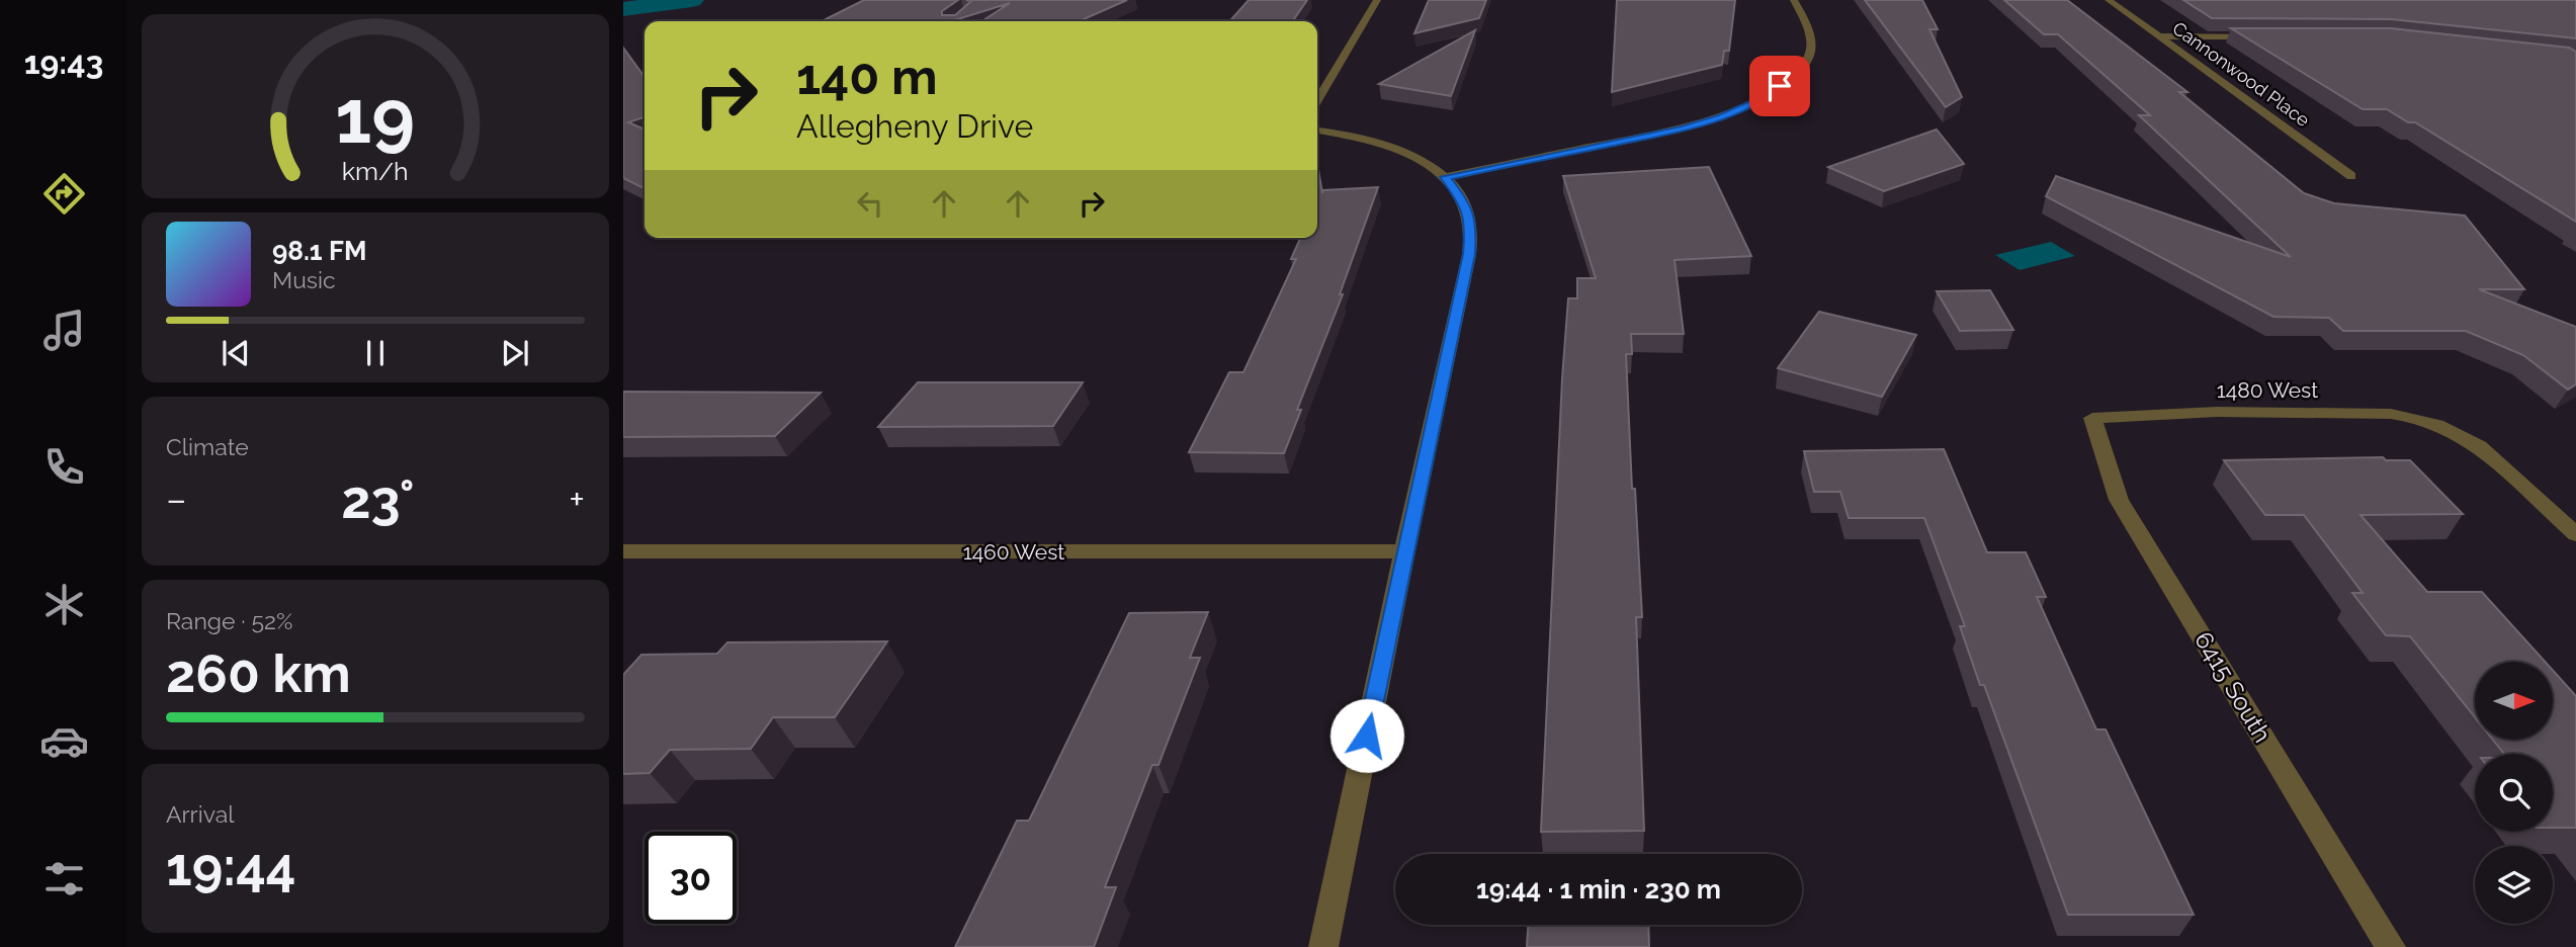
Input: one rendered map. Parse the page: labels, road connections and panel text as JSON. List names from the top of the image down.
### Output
{
  "streets": {
    "street": [
      "Cannonwood Place",
      "1480 West",
      "1460 West",
      "6415 South"
    ]
  },
  "crossings": [
    ["1480 West", "6415 South"]
  ],
  "north": "right",
  "page": {
    "tabs": "19:43",
    "turn": ["140 m", "Allegheny Drive"],
    "song": ["98.1 FM", "Music"],
    "tile": [
      "Climate",
      ["Range · 52%", "260 km"],
      ["Arrival", "19:44"]
    ],
    "heat": ["−", "23°", "+"],
    "limit": "30",
    "trip": "19:44 · 1 min · 230 m",
    "gauge": ["19", "km/h"]
  }
}
